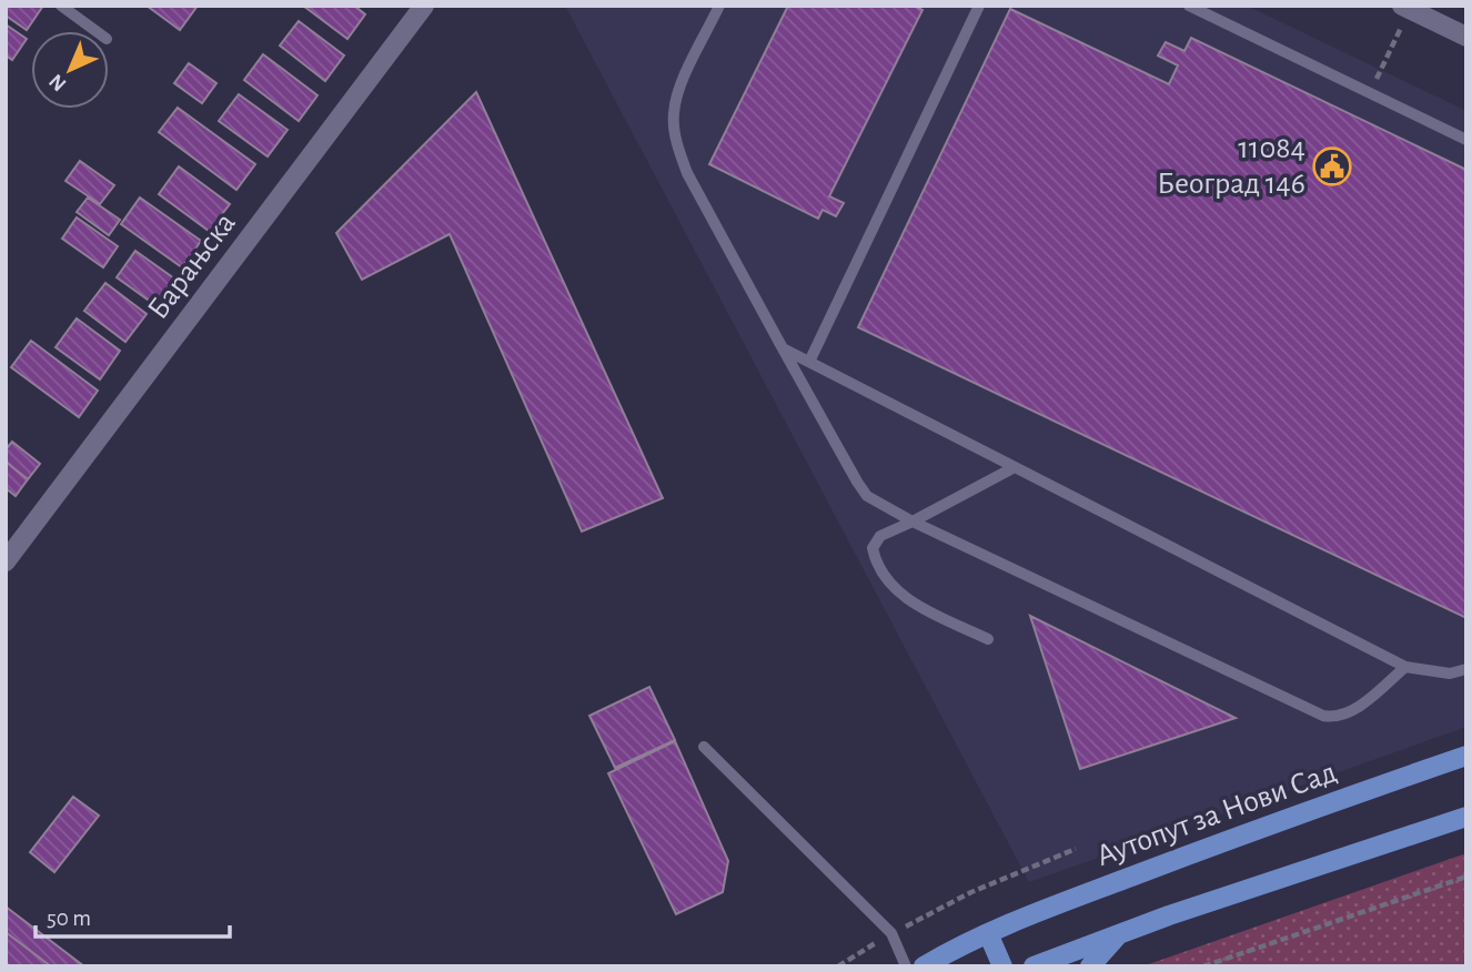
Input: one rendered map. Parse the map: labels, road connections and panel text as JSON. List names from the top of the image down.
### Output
{
  "streets": {
    "main road": ["Аутопут за Нови Сад"],
    "street": ["Барањска"]
  },
  "places": {
    "public building": ["11084 Београд 146"]
  },
  "scale_bar": "50 m",
  "north": "bottom left"
}
